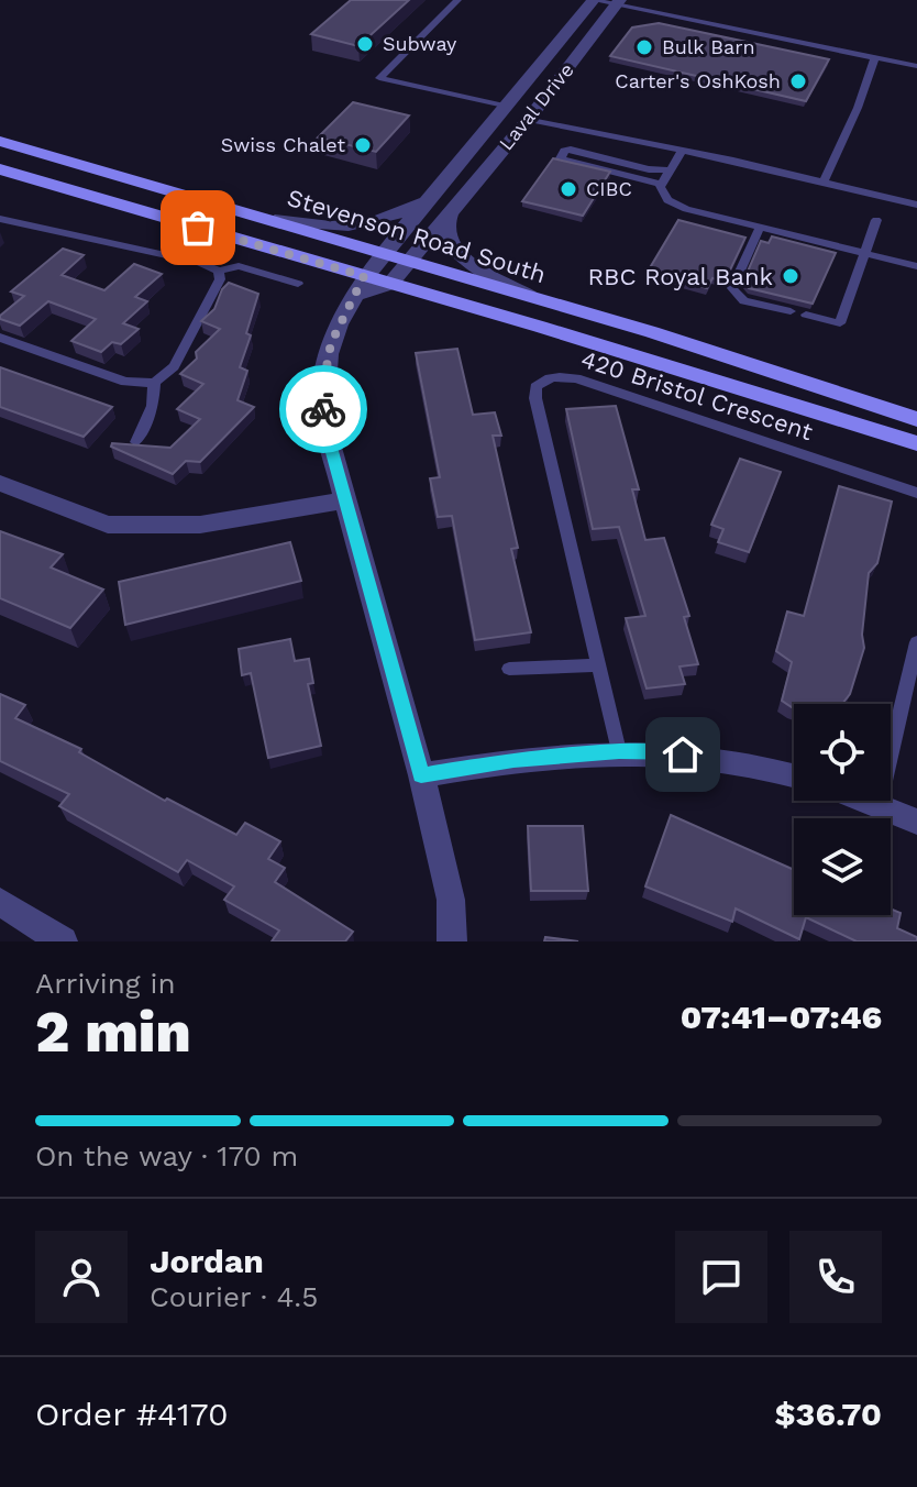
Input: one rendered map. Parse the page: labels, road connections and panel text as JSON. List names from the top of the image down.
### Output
{
  "streets": {
    "main road": ["Stevenson Road South"],
    "street": ["Laval Drive"],
    "lane": ["420 Bristol Crescent"]
  },
  "crossings": [
    ["Laval Drive", "Stevenson Road South"]
  ],
  "places": [
    "Subway",
    "Bulk Barn",
    "Carter's OshKosh",
    "Swiss Chalet",
    "CIBC",
    "RBC Royal Bank"
  ],
  "page": {
    "heading": ["2 min", "Arriving in", "07:41–07:46"],
    "panel": [
      "Jordan",
      "Courier · 4.5",
      "Order #4170",
      "$36.70"
    ],
    "bar": "On the way · 170 m"
  }
}
